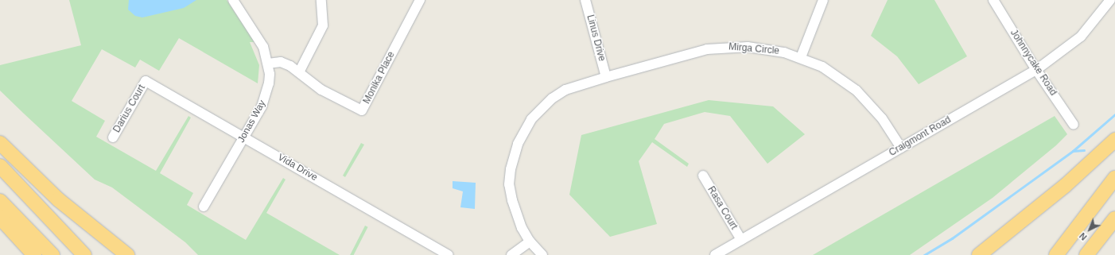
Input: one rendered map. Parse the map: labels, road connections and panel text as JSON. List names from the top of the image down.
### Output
{
  "streets": {
    "street": [
      "Linus Drive",
      "Mirga Circle",
      "Johnnycake Road",
      "Monika Place",
      "Darius Court",
      "Jonas Way",
      "Craigmont Road",
      "Vida Drive",
      "Rasa Court"
    ]
  },
  "crossings": [
    ["Linus Drive", "Mirga Circle"],
    ["Mirga Circle", "Craigmont Road"],
    ["Johnnycake Road", "Craigmont Road"],
    ["Monika Place", "Jonas Way"],
    ["Darius Court", "Vida Drive"],
    ["Jonas Way", "Vida Drive"],
    ["Craigmont Road", "Rasa Court"]
  ],
  "north": "bottom left"
}
